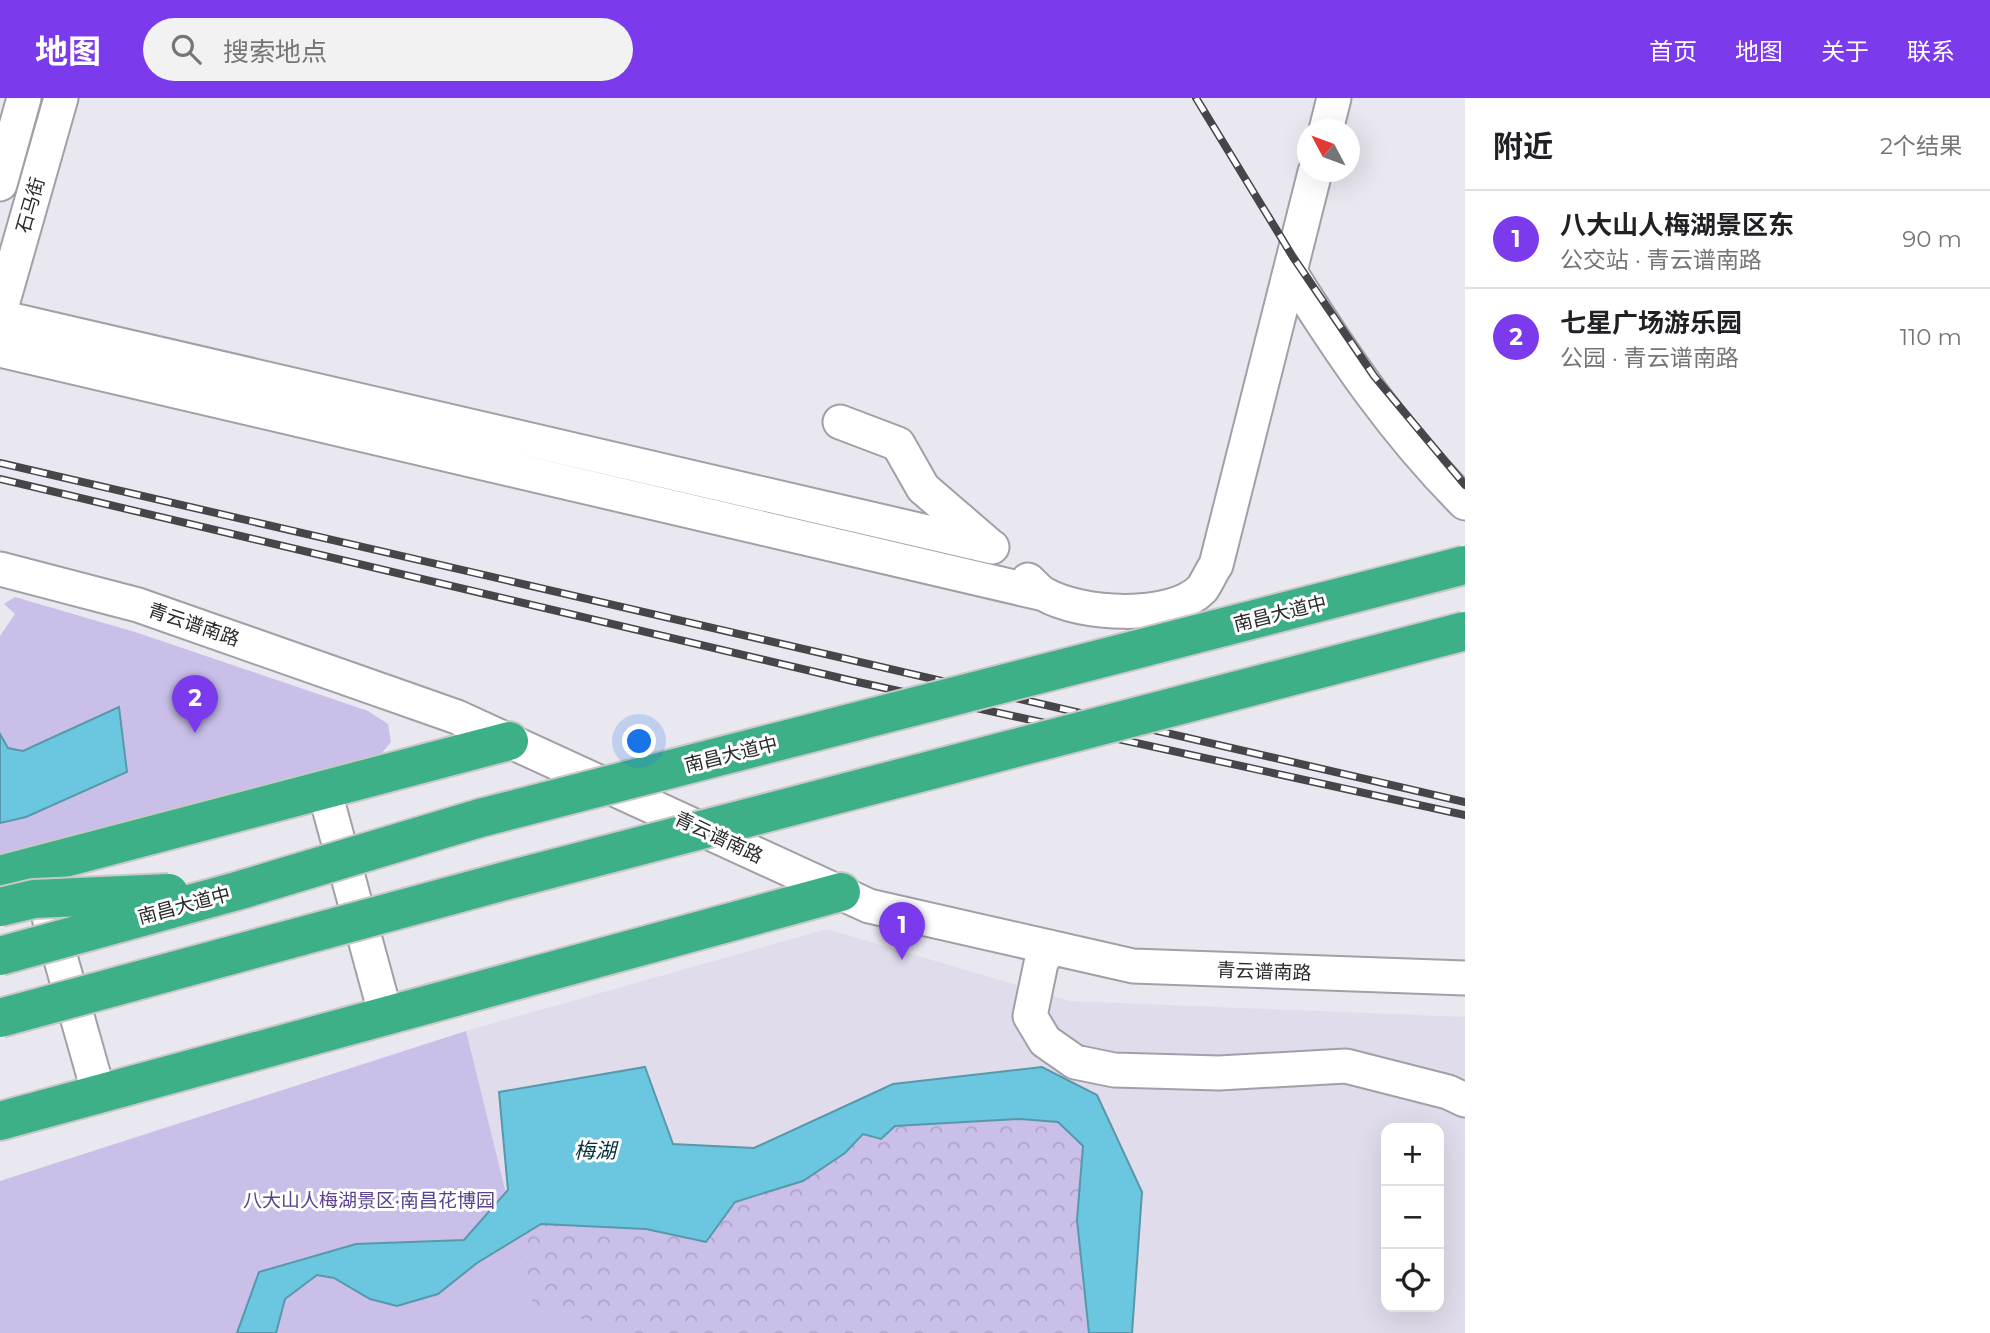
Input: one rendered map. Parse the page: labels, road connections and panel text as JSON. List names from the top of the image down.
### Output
{
  "streets": {
    "highway": ["南昌大道中"],
    "street": ["石马街", "青云谱南路"]
  },
  "water": ["梅湖"],
  "parks": ["八大山人梅湖景区·南昌花博园"],
  "north": "top left",
  "page": {
    "header": "地图",
    "search": "搜索地点",
    "nav": [
      "首页",
      "地图",
      "关于",
      "联系"
    ],
    "heading": ["附近", "2个结果"],
    "list": [
      {
        "mark": "1",
        "name": "八大山人梅湖景区东",
        "note": "公交站 · 青云谱南路",
        "value": "90 m"
      },
      {
        "mark": "2",
        "name": "七星广场游乐园",
        "note": "公园 · 青云谱南路",
        "value": "110 m"
      }
    ],
    "pins": ["2", "1"],
    "map_buttons": ["+", "−"]
  }
}
